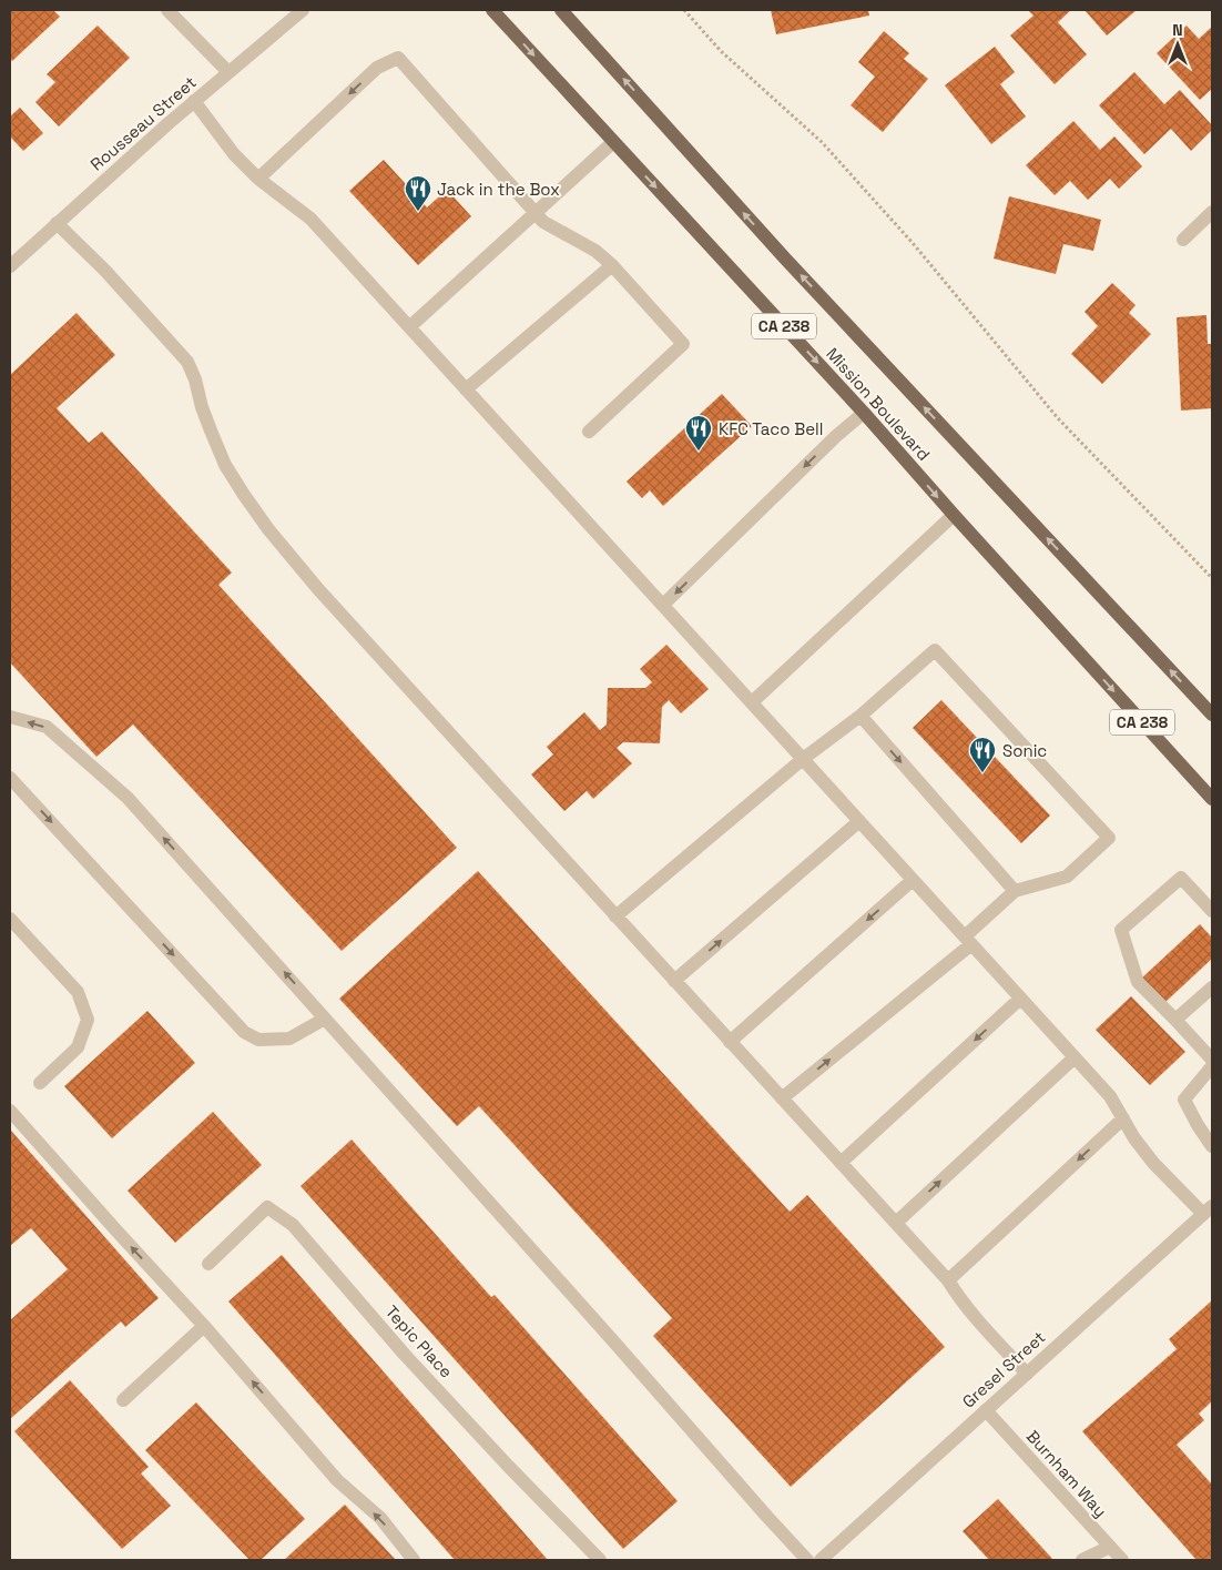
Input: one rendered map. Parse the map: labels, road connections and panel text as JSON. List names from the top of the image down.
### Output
{
  "streets": {
    "main road": ["CA 238", "Mission Boulevard"],
    "street": [
      "Rousseau Street",
      "Tepic Place",
      "Gresel Street",
      "Burnham Way"
    ]
  },
  "crossings": [
    ["Gresel Street", "Burnham Way"]
  ],
  "places": {
    "restaurant": ["Jack in the Box", "KFC Taco Bell", "Sonic"]
  },
  "north": "top"
}
